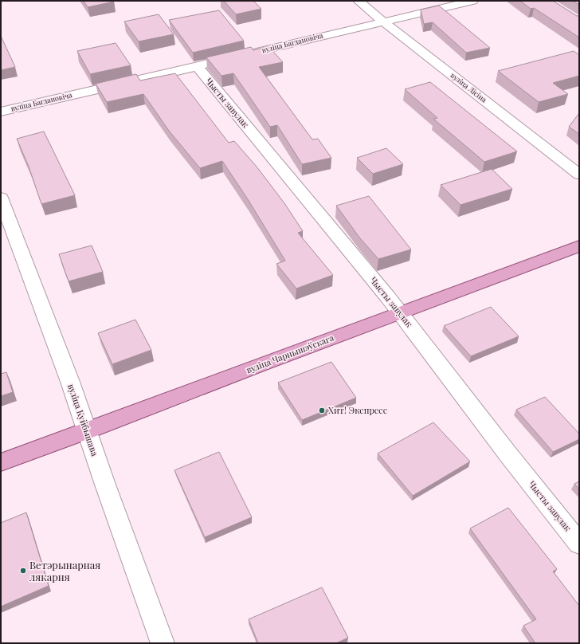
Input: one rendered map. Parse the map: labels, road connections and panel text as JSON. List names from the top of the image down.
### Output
{
  "streets": {
    "main road": ["вуліца Чарнышэўскага"],
    "street": [
      "вуліца Багдановіча",
      "вуліца Лісіна",
      "Чысты завулак",
      "вуліца Куйбышава"
    ]
  },
  "crossings": [
    ["вуліца Багдановіча", "вуліца Лісіна"],
    ["вуліца Багдановіча", "Чысты завулак"],
    ["Чысты завулак", "вуліца Чарнышэўскага"],
    ["вуліца Чарнышэўскага", "вуліца Куйбышава"]
  ],
  "places": ["Хит! Экспресс", "Ветэрынарная лякарня"]
}
